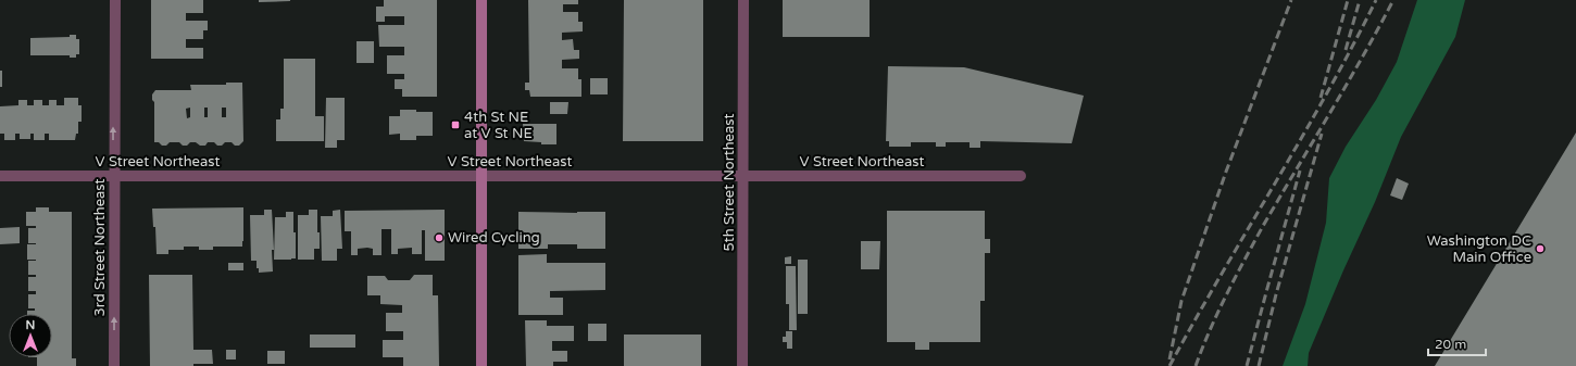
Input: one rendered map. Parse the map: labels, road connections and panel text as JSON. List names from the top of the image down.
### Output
{
  "streets": {
    "street": ["V Street Northeast", "5th Street Northeast", "3rd Street Northeast"]
  },
  "crossings": [
    ["V Street Northeast", "5th Street Northeast"],
    ["V Street Northeast", "3rd Street Northeast"]
  ],
  "one_way": ["3rd Street Northeast"],
  "places": {
    "transit": ["4th St NE at V St NE"],
    "other": ["Wired Cycling", "Washington DC Main Office"]
  },
  "scale_bar": "20 m",
  "north": "top"
}
